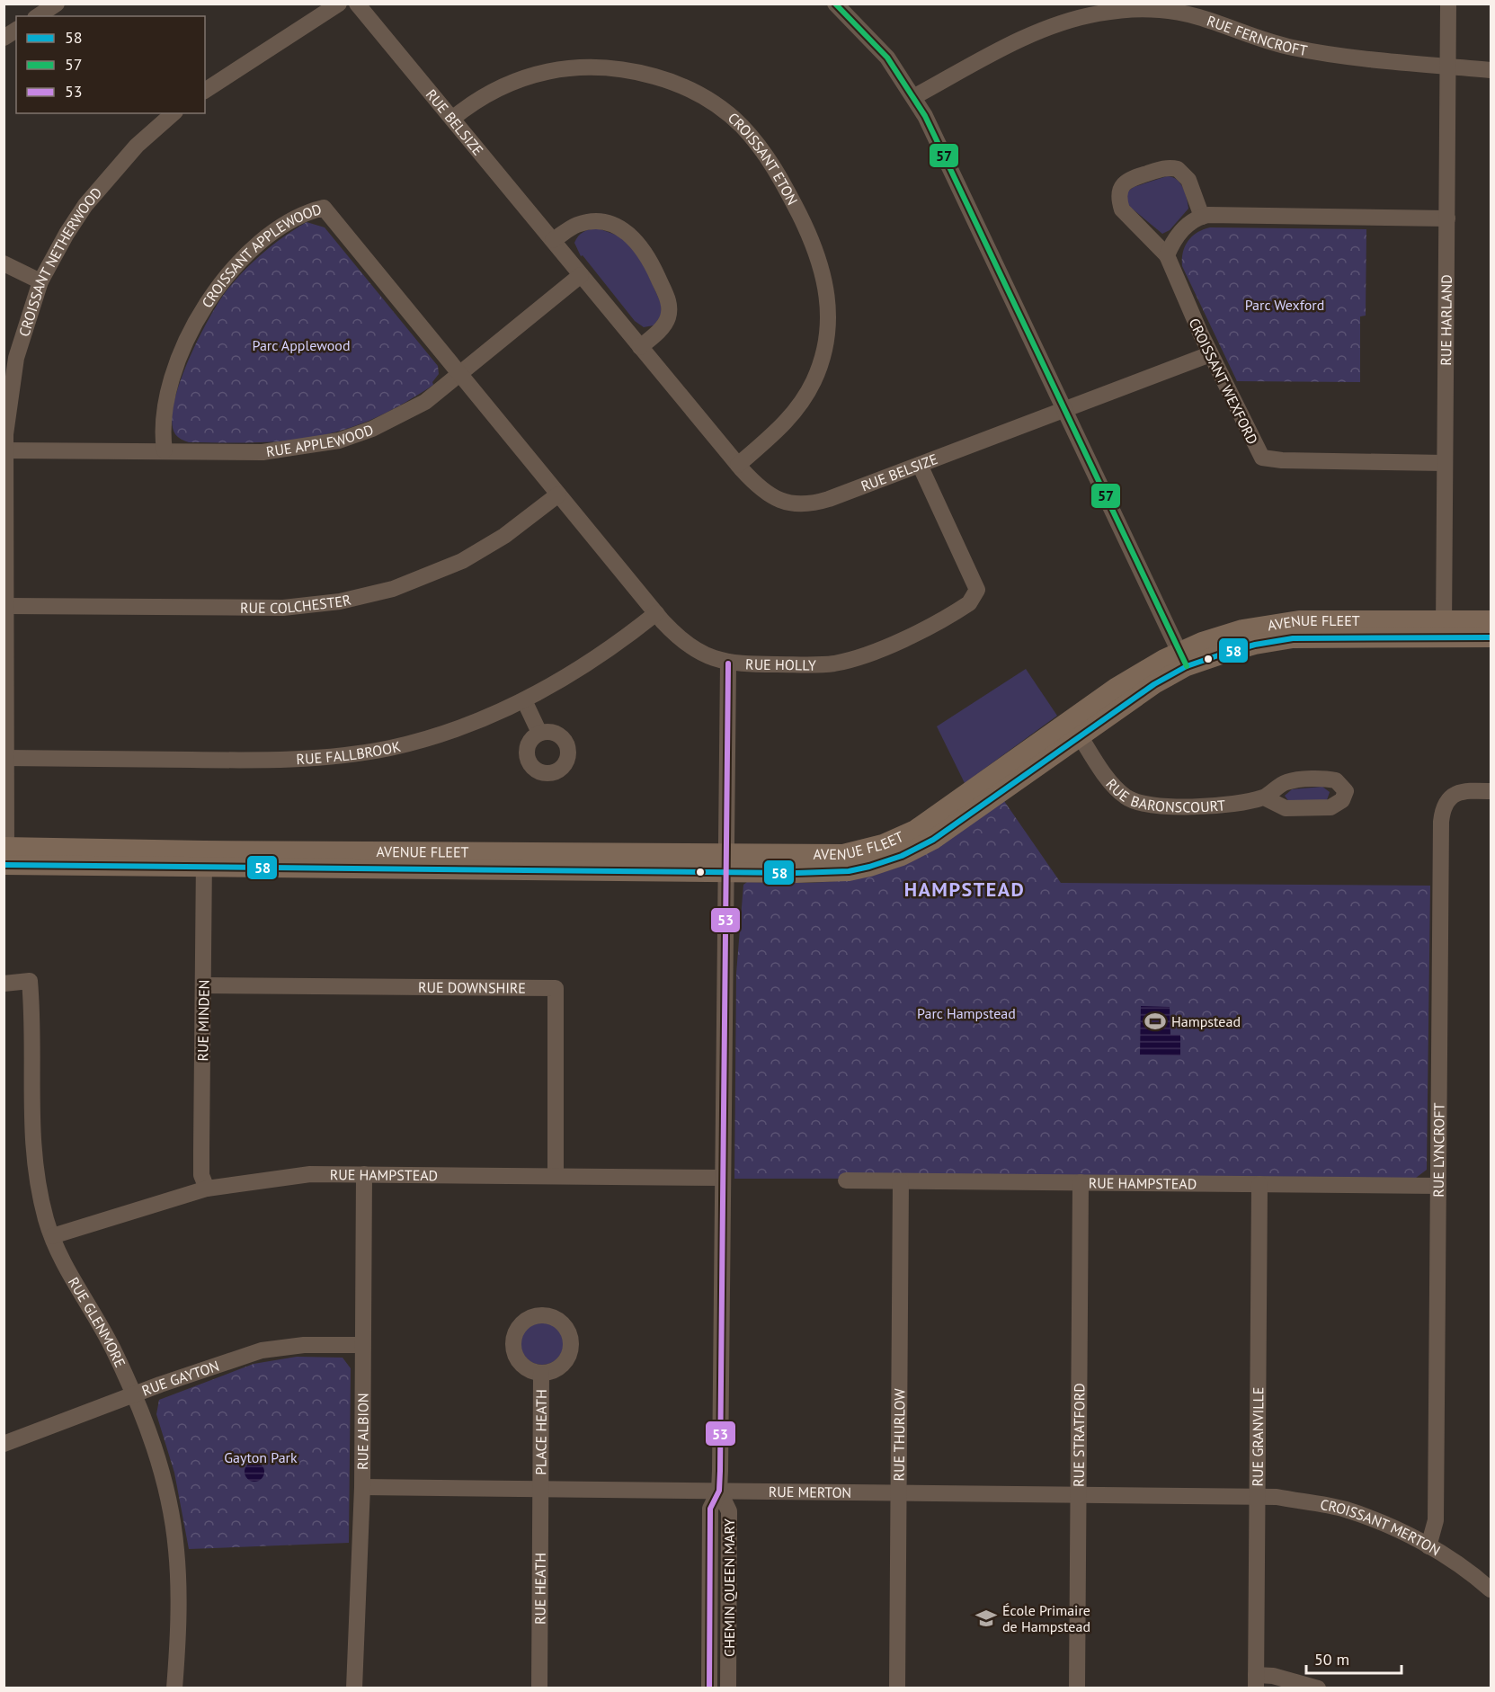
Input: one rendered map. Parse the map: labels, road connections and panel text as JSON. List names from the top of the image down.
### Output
{
  "streets": {
    "main road": ["AVENUE FLEET"],
    "street": [
      "RUE FERNCROFT",
      "RUE BELSIZE",
      "CROISSANT ETON",
      "CROISSANT APPLEWOOD",
      "CROISSANT NETHERWOOD",
      "RUE HARLAND",
      "CROISSANT WEXFORD",
      "RUE APPLEWOOD",
      "RUE COLCHESTER",
      "RUE HOLLY",
      "RUE FALLBROOK",
      "RUE BARONSCOURT",
      "RUE DOWNSHIRE",
      "RUE MINDEN",
      "RUE LYNCROFT",
      "RUE HAMPSTEAD",
      "RUE GLENMORE",
      "RUE GAYTON",
      "RUE ALBION",
      "PLACE HEATH",
      "RUE THURLOW",
      "RUE STRATFORD",
      "RUE GRANVILLE",
      "RUE MERTON",
      "CROISSANT MERTON",
      "CHEMIN QUEEN MARY",
      "RUE HEATH"
    ]
  },
  "crossings": [
    ["RUE FERNCROFT", "RUE HARLAND"],
    ["RUE BELSIZE", "CROISSANT ETON"],
    ["RUE BELSIZE", "CROISSANT WEXFORD"],
    ["RUE BELSIZE", "RUE APPLEWOOD"],
    ["RUE BELSIZE", "RUE HOLLY"],
    ["CROISSANT APPLEWOOD", "RUE APPLEWOOD"],
    ["CROISSANT APPLEWOOD", "RUE HOLLY"],
    ["CROISSANT NETHERWOOD", "RUE APPLEWOOD"],
    ["CROISSANT NETHERWOOD", "RUE COLCHESTER"],
    ["CROISSANT NETHERWOOD", "AVENUE FLEET"],
    ["CROISSANT NETHERWOOD", "RUE FALLBROOK"],
    ["RUE HARLAND", "CROISSANT WEXFORD"],
    ["RUE HARLAND", "AVENUE FLEET"],
    ["RUE APPLEWOOD", "RUE HOLLY"],
    ["RUE COLCHESTER", "RUE HOLLY"],
    ["AVENUE FLEET", "RUE BARONSCOURT"],
    ["AVENUE FLEET", "RUE MINDEN"],
    ["AVENUE FLEET", "CHEMIN QUEEN MARY"],
    ["RUE HOLLY", "RUE FALLBROOK"],
    ["RUE HOLLY", "CHEMIN QUEEN MARY"],
    ["RUE DOWNSHIRE", "RUE MINDEN"],
    ["RUE DOWNSHIRE", "RUE HAMPSTEAD"],
    ["RUE MINDEN", "RUE HAMPSTEAD"],
    ["RUE LYNCROFT", "RUE HAMPSTEAD"],
    ["RUE LYNCROFT", "CROISSANT MERTON"],
    ["RUE HAMPSTEAD", "RUE GLENMORE"],
    ["RUE HAMPSTEAD", "RUE ALBION"],
    ["RUE HAMPSTEAD", "RUE THURLOW"],
    ["RUE HAMPSTEAD", "RUE STRATFORD"],
    ["RUE HAMPSTEAD", "RUE GRANVILLE"],
    ["RUE HAMPSTEAD", "CHEMIN QUEEN MARY"],
    ["RUE GLENMORE", "RUE GAYTON"],
    ["RUE GAYTON", "RUE ALBION"],
    ["RUE ALBION", "RUE MERTON"],
    ["PLACE HEATH", "RUE MERTON"],
    ["PLACE HEATH", "RUE HEATH"],
    ["RUE THURLOW", "RUE MERTON"],
    ["RUE STRATFORD", "RUE MERTON"],
    ["RUE GRANVILLE", "RUE MERTON"],
    ["RUE GRANVILLE", "CROISSANT MERTON"],
    ["RUE MERTON", "CROISSANT MERTON"],
    ["RUE MERTON", "CHEMIN QUEEN MARY"],
    ["RUE MERTON", "RUE HEATH"]
  ],
  "districts": ["HAMPSTEAD"],
  "parks": [
    "Parc Wexford",
    "Parc Applewood",
    "Parc Hampstead",
    "Gayton Park"
  ],
  "places": {
    "sports": ["Hampstead"],
    "school or university": ["École Primaire de Hampstead"]
  },
  "lines": ["transit line 57", "transit line 58", "transit line 53"],
  "legend": ["58", "57", "53"],
  "scale_bar": "50 m"
}
